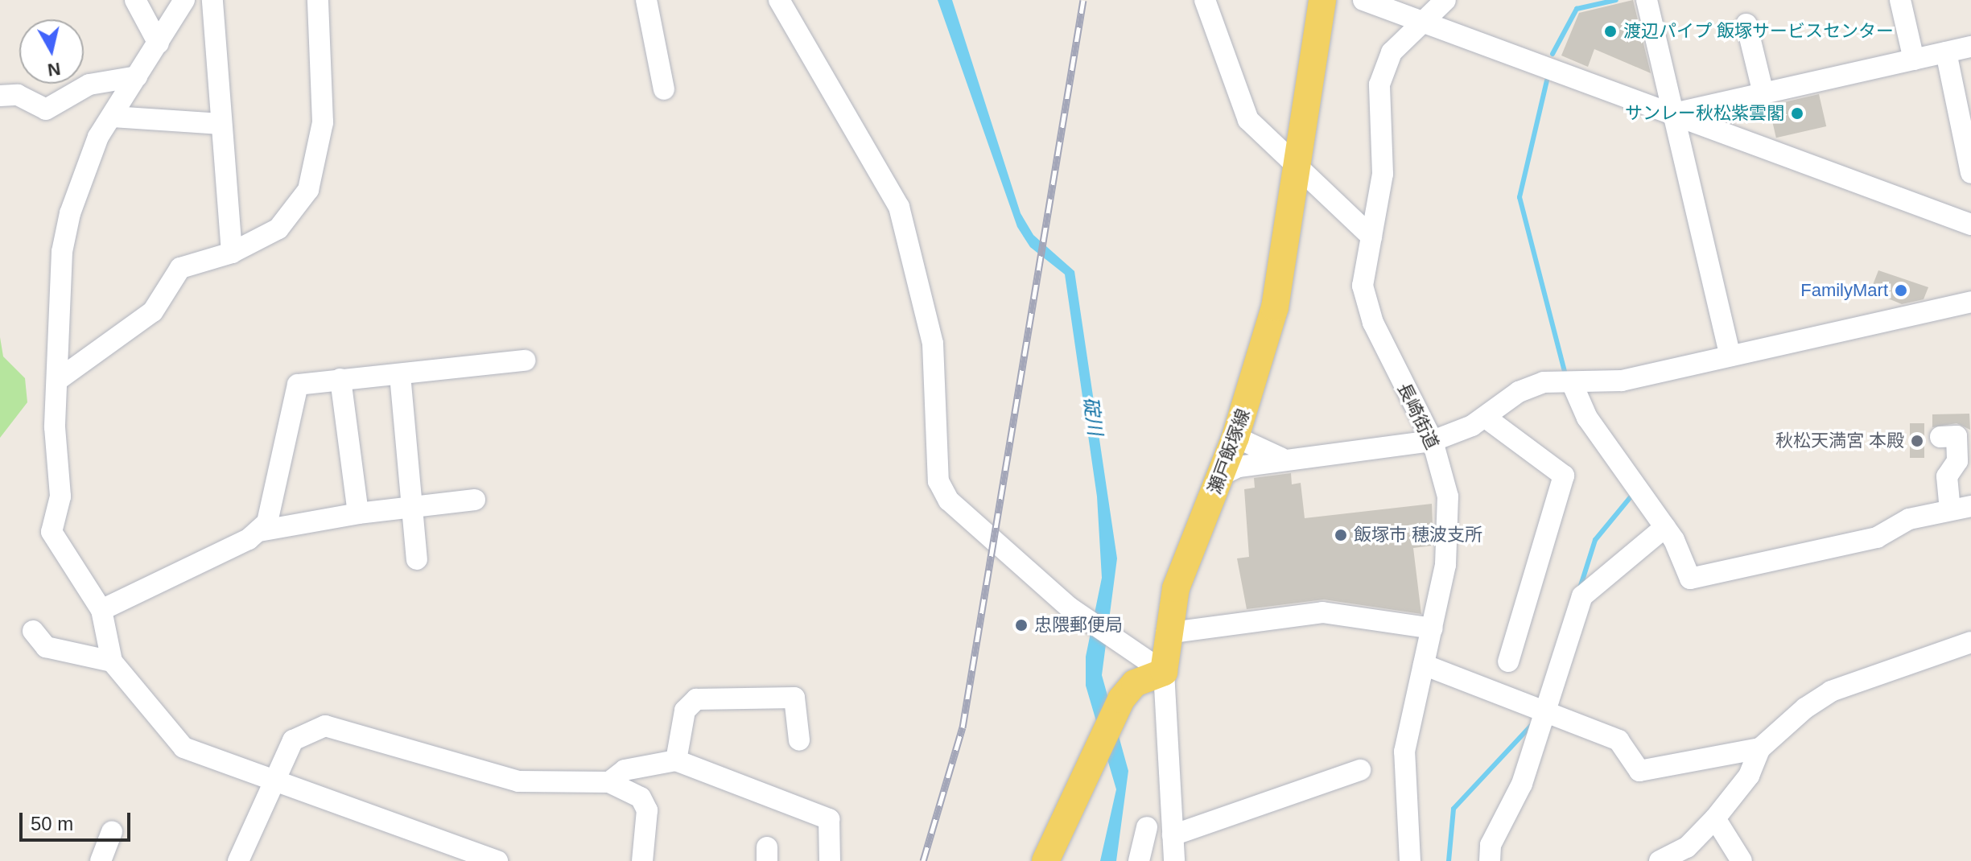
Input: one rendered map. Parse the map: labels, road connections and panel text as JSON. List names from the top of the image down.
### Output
{
  "streets": {
    "main road": ["瀬戸飯塚線"],
    "street": ["長崎街道"]
  },
  "water": ["碇川"],
  "places": [
    "渡辺パイプ 飯塚サービスセンター",
    "サンレー秋松紫雲閣",
    "FamilyMart",
    "秋松天満宮 本殿",
    "飯塚市 穂波支所",
    "忠隈郵便局"
  ],
  "scale_bar": "50 m",
  "north": "bottom"
}
